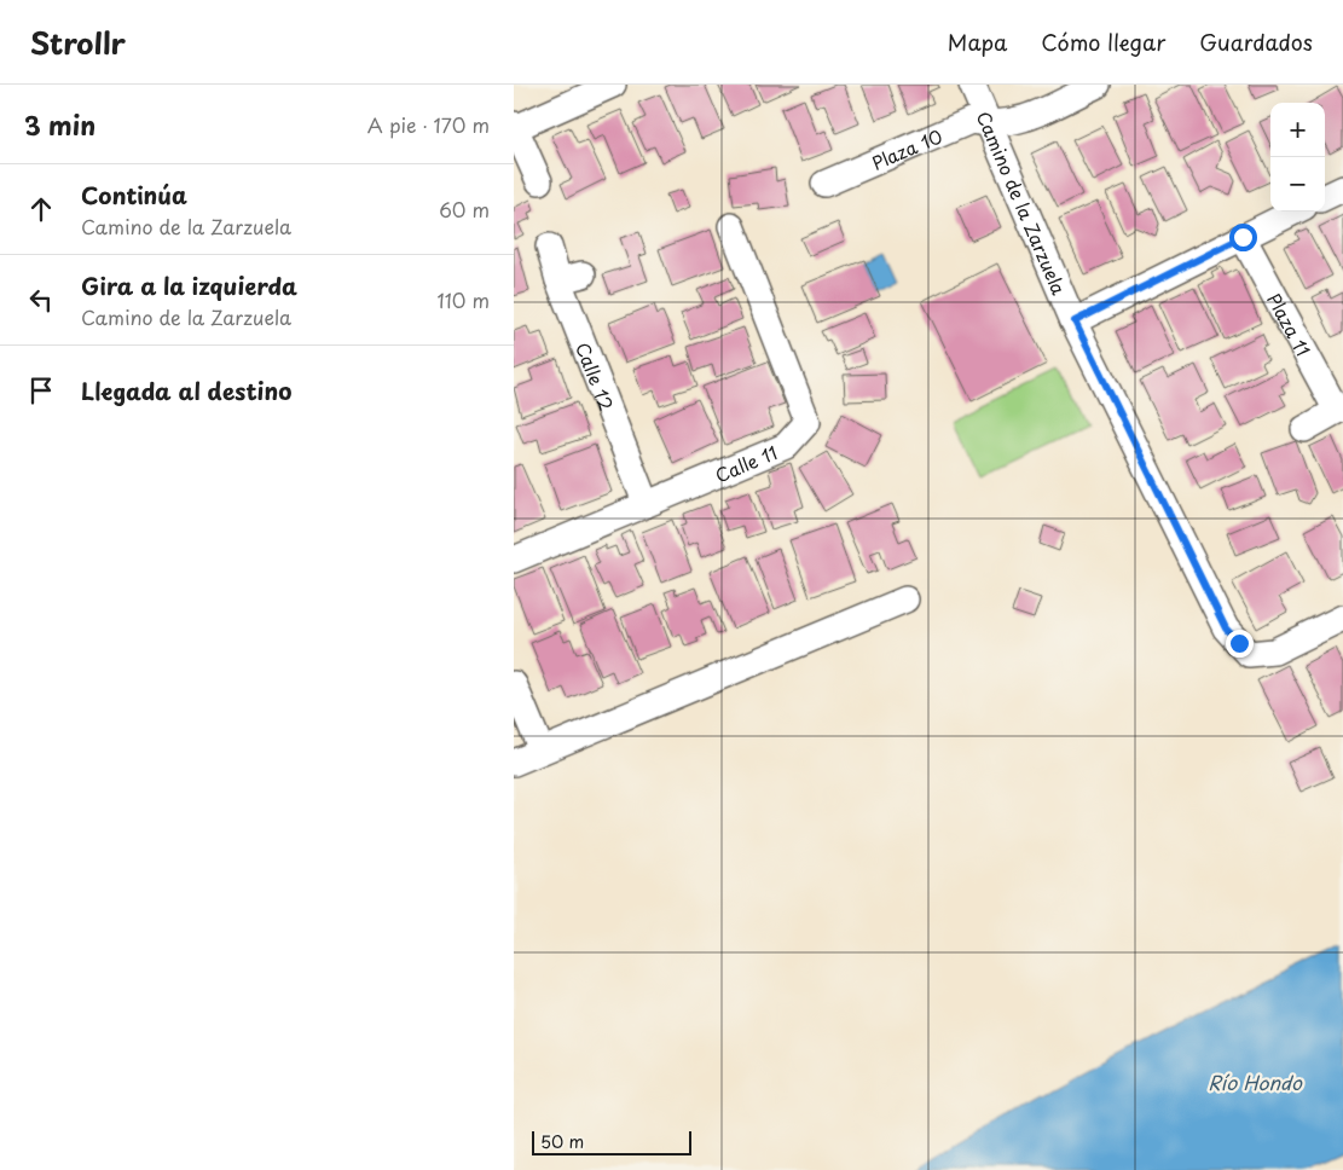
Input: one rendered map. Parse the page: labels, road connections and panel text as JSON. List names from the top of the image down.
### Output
{
  "streets": {
    "street": [
      "Plaza 10",
      "Camino de la Zarzuela",
      "Plaza 11",
      "Calle 12",
      "Calle 11"
    ]
  },
  "crossings": [
    ["Plaza 10", "Camino de la Zarzuela"],
    ["Calle 12", "Calle 11"]
  ],
  "water": ["Río Hondo"],
  "scale_bar": "50 m",
  "page": {
    "header": "Strollr",
    "nav": ["Mapa", "Cómo llegar", "Guardados"],
    "heading": ["3 min", "A pie · 170 m"],
    "map_buttons": ["+", "−"],
    "list": [
      ["Continúa", "Camino de la Zarzuela", "60 m"],
      ["Gira a la izquierda", "Camino de la Zarzuela", "110 m"],
      "Llegada al destino"
    ],
    "scale": "50 m"
  }
}
